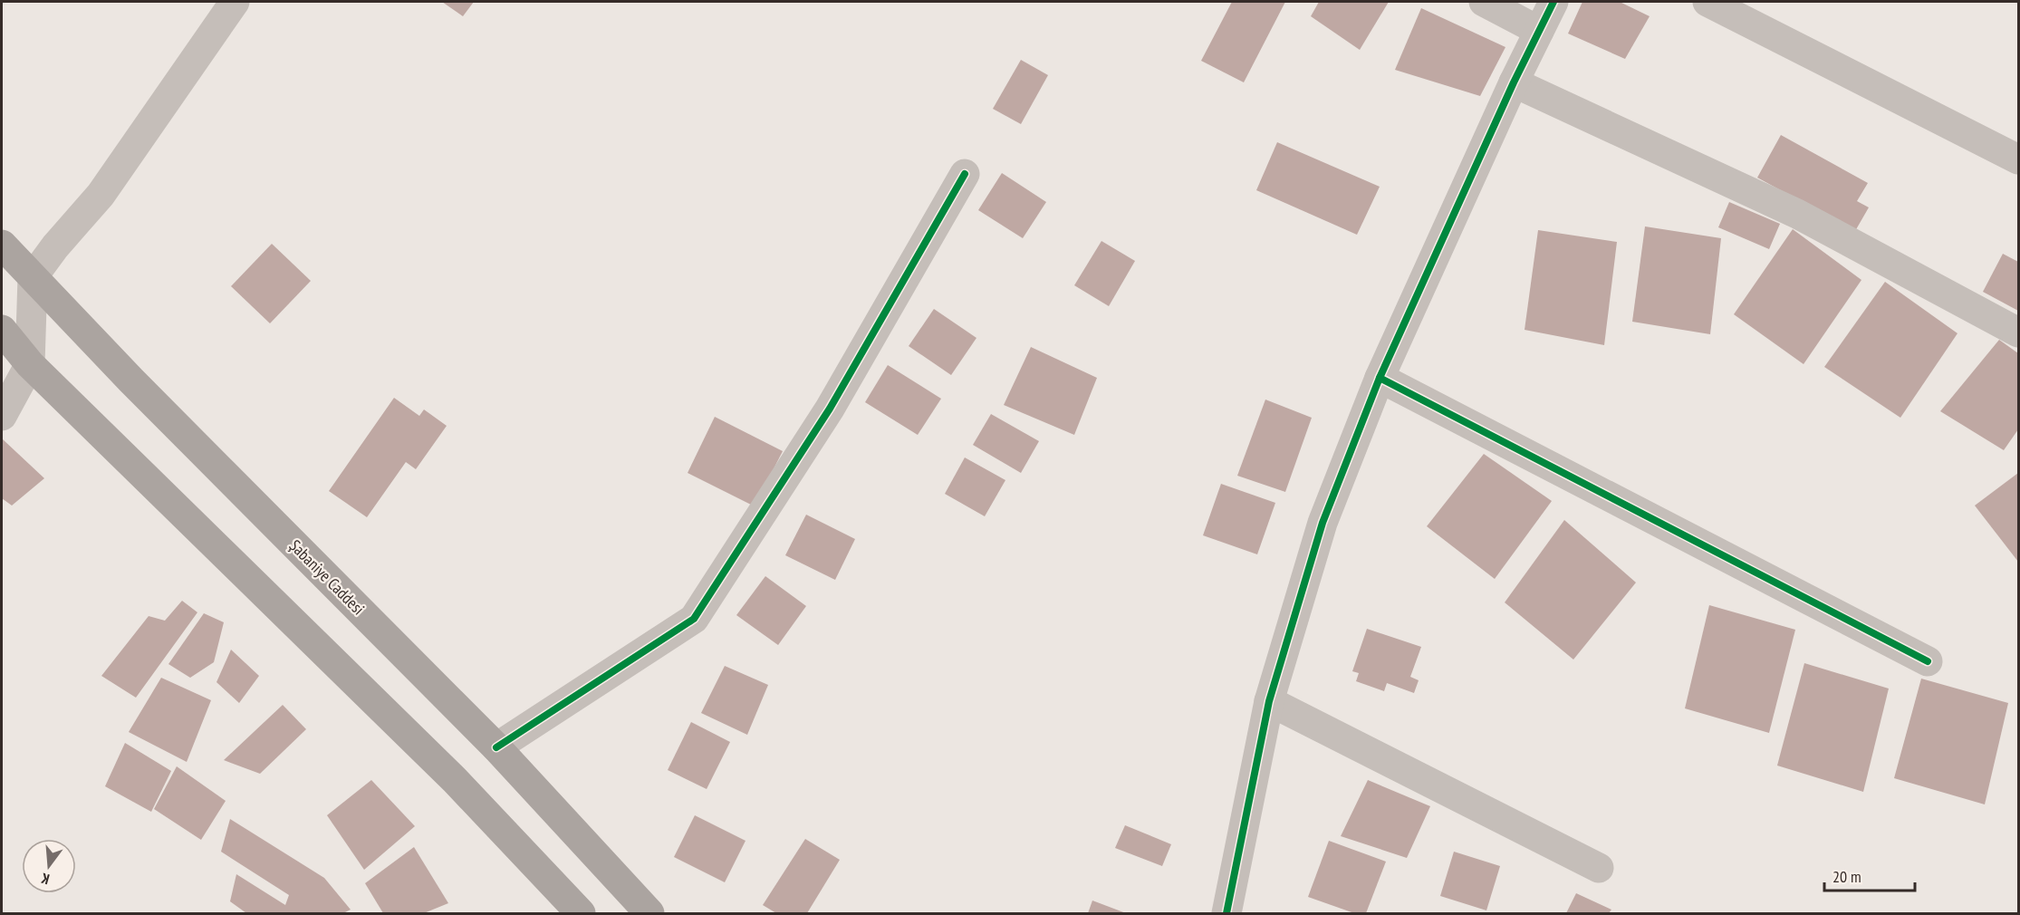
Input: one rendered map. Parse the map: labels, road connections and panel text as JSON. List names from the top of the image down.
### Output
{
  "streets": {
    "highway": ["Şabaniye Caddesi"]
  },
  "scale_bar": "20 m",
  "north": "bottom"
}
